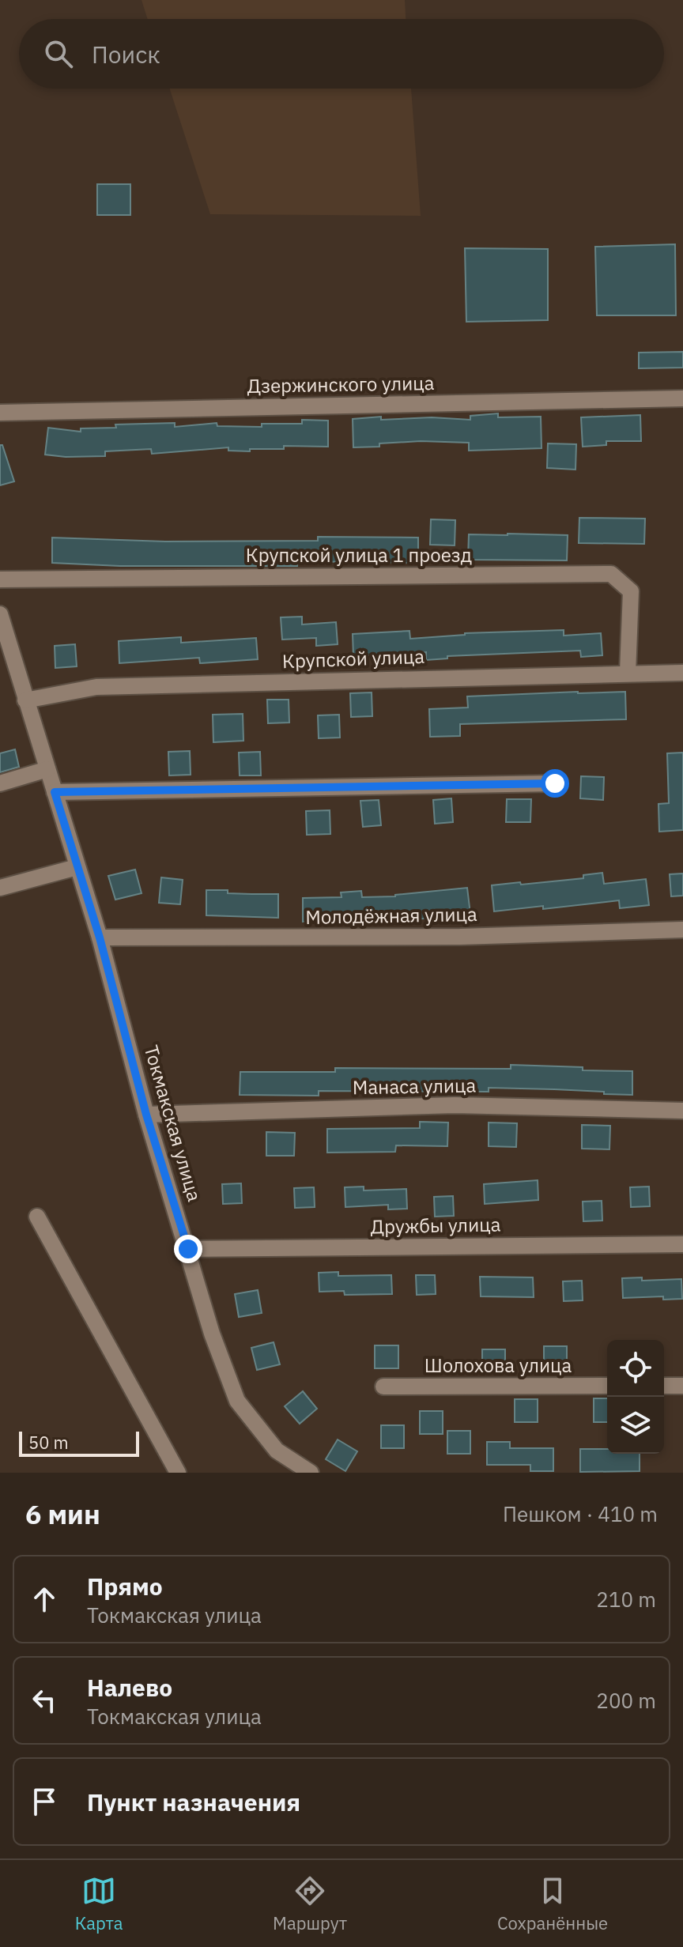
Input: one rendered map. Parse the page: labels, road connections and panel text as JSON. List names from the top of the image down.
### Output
{
  "streets": {
    "street": [
      "Дзержинского улица",
      "Крупской улица 1 проезд",
      "Крупской улица",
      "Молодёжная улица",
      "Манаса улица",
      "Токмакская улица",
      "Дружбы улица",
      "Шолохова улица"
    ]
  },
  "crossings": [
    ["Крупской улица 1 проезд", "Крупской улица"],
    ["Крупской улица", "Токмакская улица"],
    ["Молодёжная улица", "Токмакская улица"],
    ["Манаса улица", "Токмакская улица"],
    ["Токмакская улица", "Дружбы улица"]
  ],
  "scale_bar": "50 m",
  "page": {
    "search": "Поиск",
    "scale": "50 m",
    "heading": ["6 мин", "Пешком · 410 m"],
    "list": [
      ["Прямо", "Токмакская улица", "210 m"],
      ["Налево", "Токмакская улица", "200 m"],
      "Пункт назначения"
    ],
    "nav": ["Карта", "Маршрут", "Сохранённые"]
  }
}
